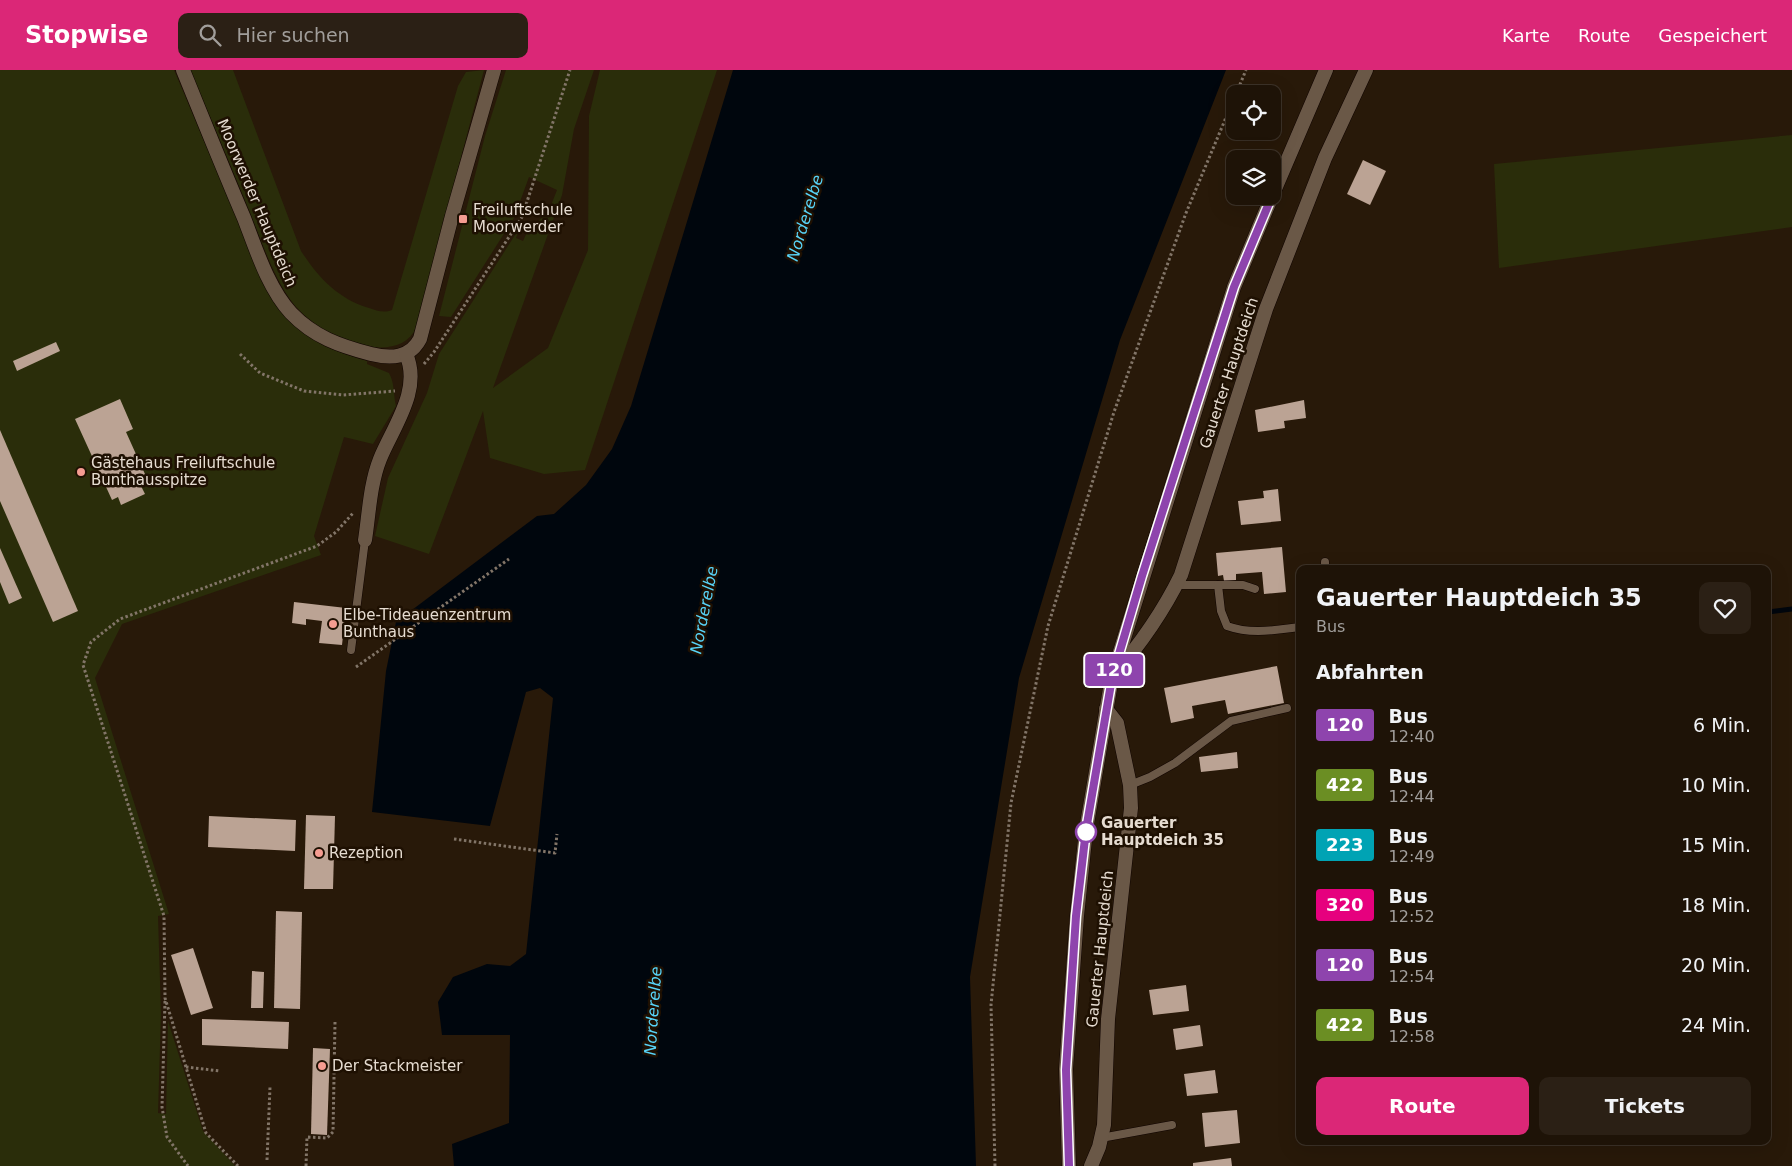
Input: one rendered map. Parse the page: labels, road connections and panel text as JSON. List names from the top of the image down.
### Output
{
  "streets": {
    "street": ["Moorwerder Hauptdeich", "Gauerter Hauptdeich"]
  },
  "water": ["Norderelbe"],
  "places": {
    "transit": ["Freiluftschule Moorwerder"],
    "other": [
      "Gästehaus Freiluftschule Bunthausspitze",
      "Elbe-Tideauenzentrum Bunthaus",
      "Gauerter Hauptdeich 35",
      "Rezeption",
      "Der Stackmeister"
    ]
  },
  "lines": ["bus line 120"],
  "page": {
    "header": "Stopwise",
    "search": "Hier suchen",
    "nav": ["Karte", "Route", "Gespeichert"],
    "on_map": "120",
    "heading": [
      ["Gauerter Hauptdeich 35", "Bus"],
      "Abfahrten"
    ],
    "list": [
      {
        "mark": "120",
        "name": "Bus",
        "note": "12:40",
        "value": "6 Min."
      },
      {
        "mark": "422",
        "name": "Bus",
        "note": "12:44",
        "value": "10 Min."
      },
      {
        "mark": "223",
        "name": "Bus",
        "note": "12:49",
        "value": "15 Min."
      },
      {
        "mark": "320",
        "name": "Bus",
        "note": "12:52",
        "value": "18 Min."
      },
      {
        "mark": "120",
        "name": "Bus",
        "note": "12:54",
        "value": "20 Min."
      },
      {
        "mark": "422",
        "name": "Bus",
        "note": "12:58",
        "value": "24 Min."
      }
    ],
    "buttons": ["Route", "Tickets"]
  }
}
